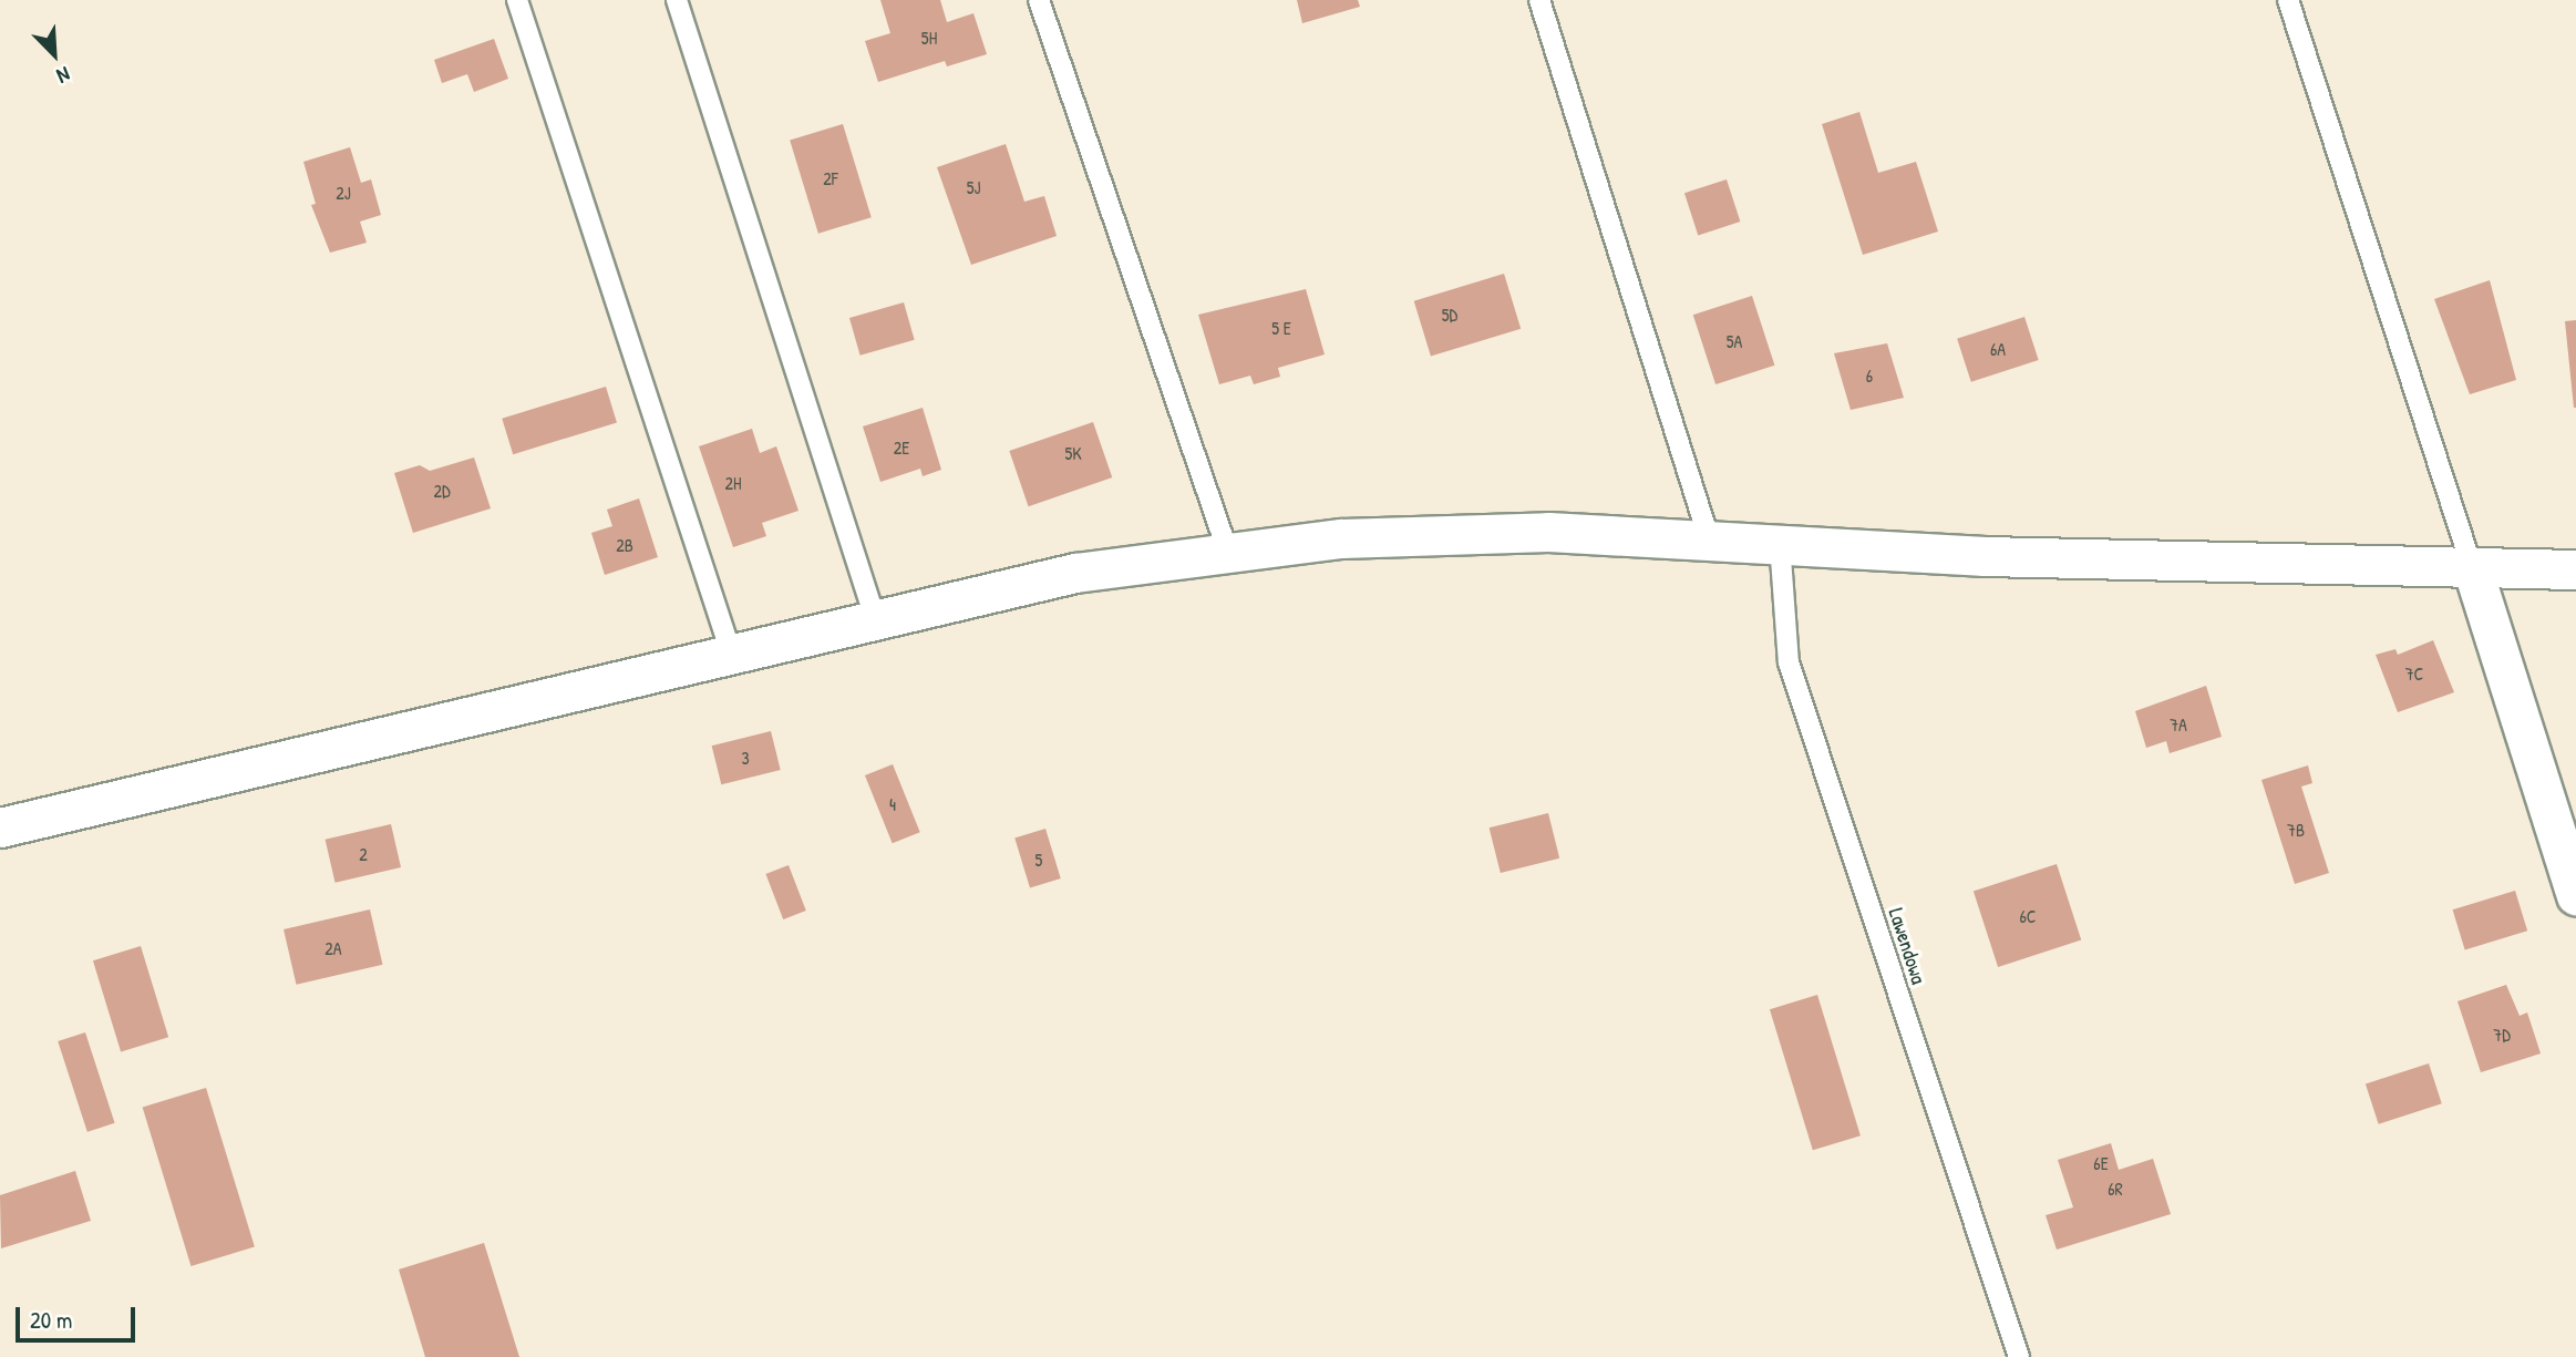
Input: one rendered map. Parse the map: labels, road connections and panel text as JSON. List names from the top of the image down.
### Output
{
  "streets": {
    "lane": ["Lawendowa"]
  },
  "house_numbers": [
    "5H",
    "2F",
    "5J",
    "2J",
    "5D",
    "5 E",
    "5A",
    "6A",
    "6",
    "2E",
    "5K",
    "2H",
    "2D",
    "2B",
    "7C",
    "7A",
    "3",
    "4",
    "7B",
    "2",
    "5",
    "6C",
    "2A",
    "7D",
    "6E",
    "6R"
  ],
  "scale_bar": "20 m",
  "north": "bottom right"
}
